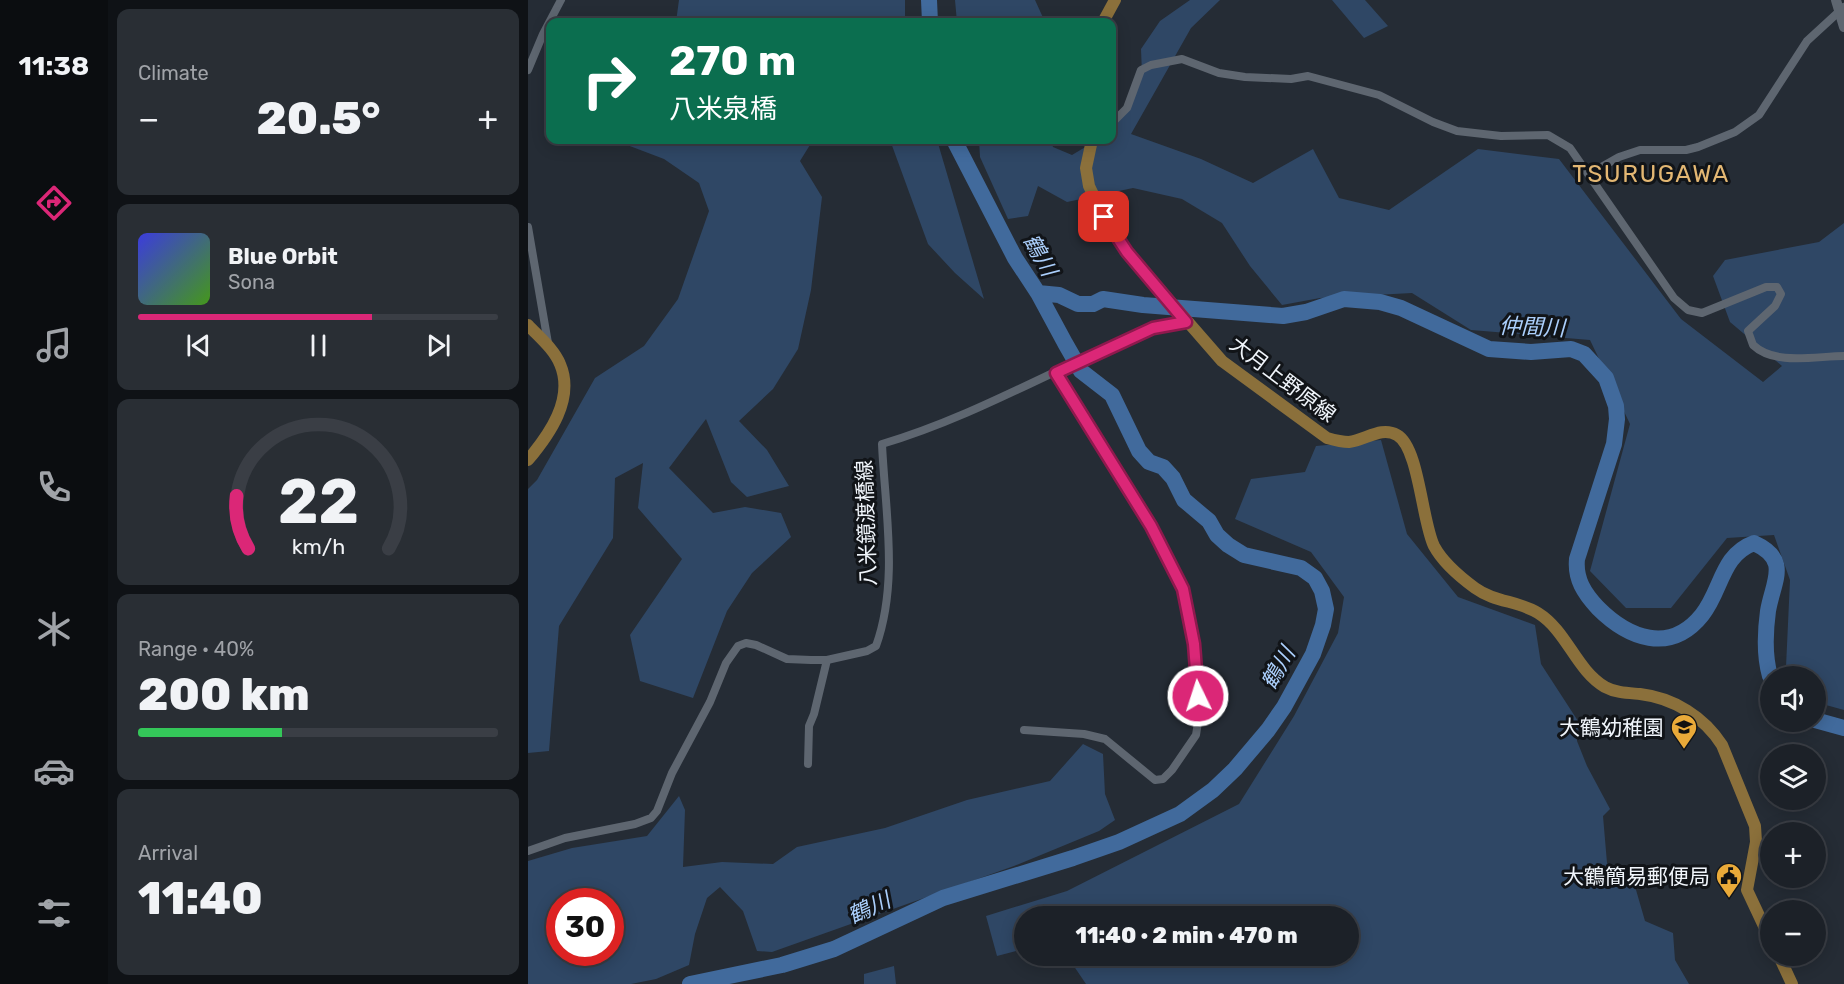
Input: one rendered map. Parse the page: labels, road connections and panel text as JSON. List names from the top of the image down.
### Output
{
  "streets": {
    "main road": ["大月上野原線"],
    "street": ["八米鏡渡橋線"]
  },
  "districts": ["TSURUGAWA"],
  "water": ["鶴川", "仲間川"],
  "places": {
    "school or university": ["大鶴幼稚園"],
    "public building": ["大鶴簡易郵便局"]
  },
  "page": {
    "tabs": "11:38",
    "tile": [
      "Climate",
      ["Range · 40%", "200 km"],
      ["Arrival", "11:40"]
    ],
    "turn": ["270 m", "八米泉橋"],
    "heat": ["−", "20.5°", "+"],
    "song": ["Blue Orbit", "Sona"],
    "map_buttons": ["+", "−"],
    "limit": "30",
    "trip": "11:40 · 2 min · 470 m",
    "gauge": ["22", "km/h"]
  }
}
